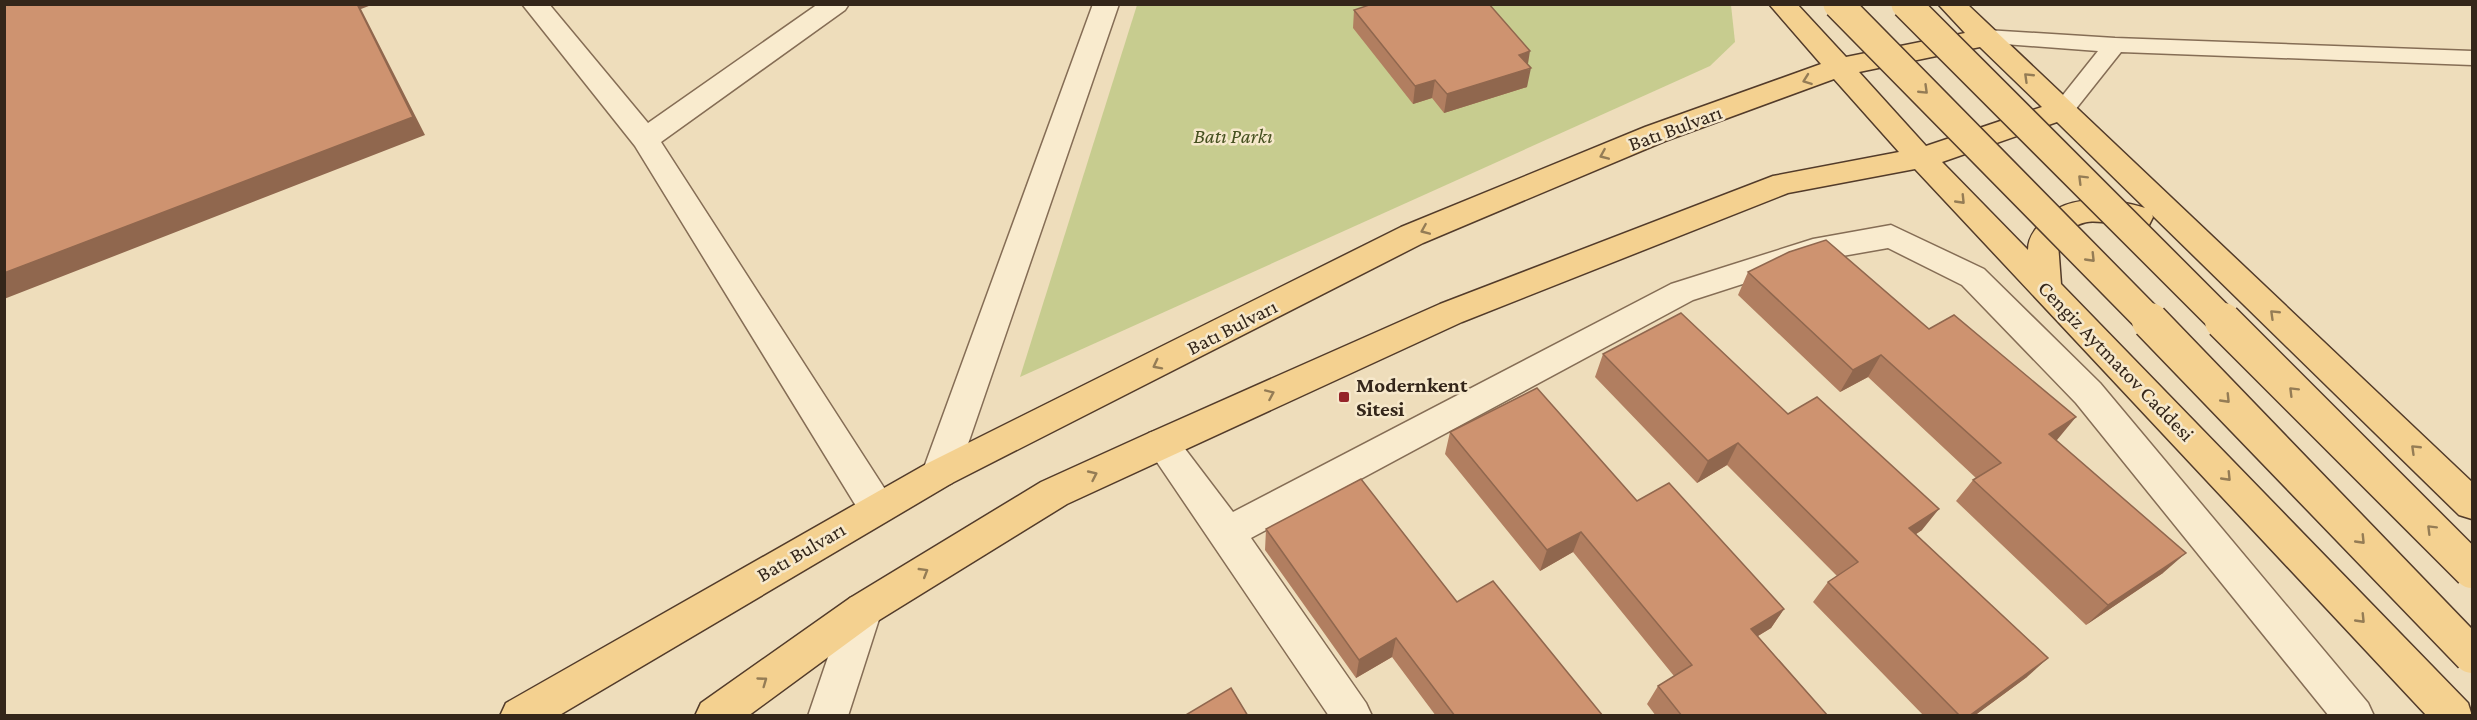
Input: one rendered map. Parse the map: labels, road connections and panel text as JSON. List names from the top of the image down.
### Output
{
  "streets": {
    "main road": ["Batı Bulvarı", "Cengiz Aytmatov Caddesi"]
  },
  "crossings": [
    ["Batı Bulvarı", "Cengiz Aytmatov Caddesi"]
  ],
  "parks": ["Batı Parkı"],
  "places": {
    "transit": ["Modernkent Sitesi"]
  }
}
